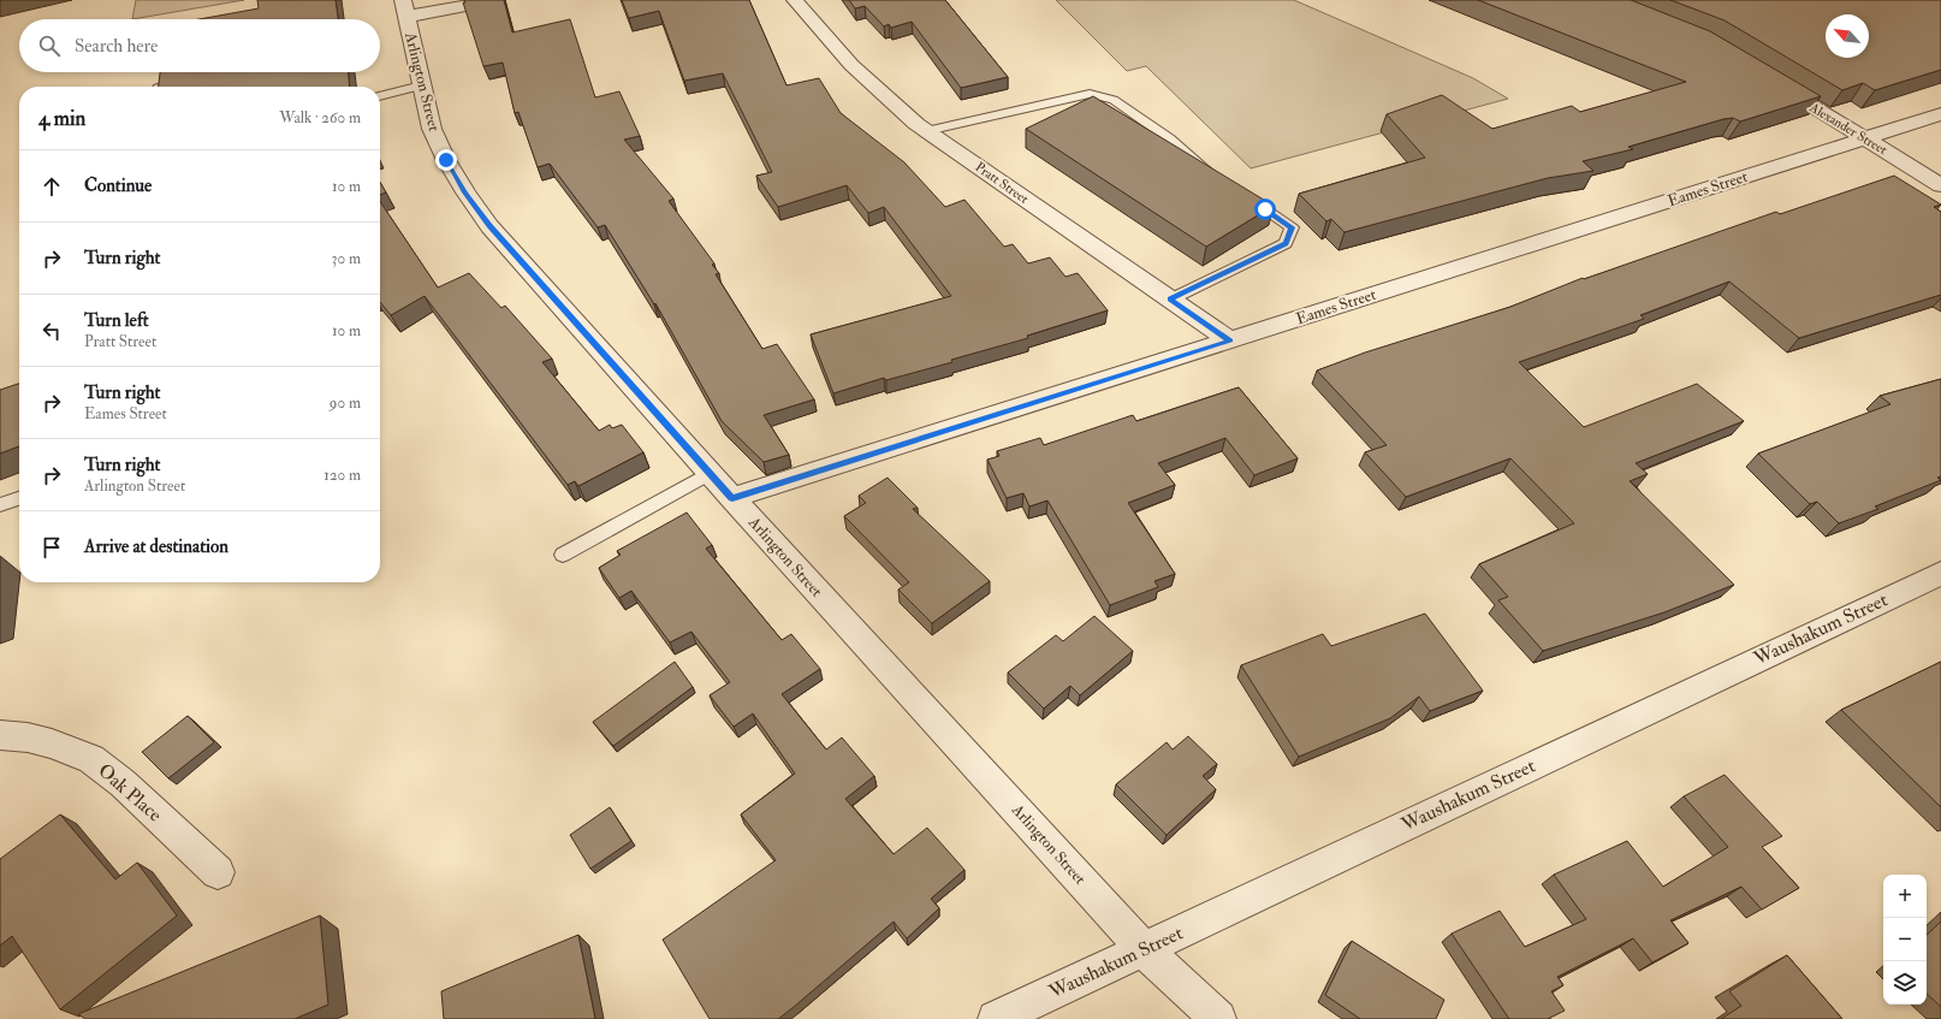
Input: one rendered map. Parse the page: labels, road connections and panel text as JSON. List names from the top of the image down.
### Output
{
  "streets": {
    "street": [
      "Arlington Street",
      "Alexander Street",
      "Pratt Street",
      "Eames Street",
      "Waushakum Street",
      "Oak Place"
    ]
  },
  "crossings": [
    ["Arlington Street", "Eames Street"],
    ["Arlington Street", "Waushakum Street"],
    ["Alexander Street", "Eames Street"],
    ["Pratt Street", "Eames Street"]
  ],
  "north": "top left",
  "page": {
    "search": "Search here",
    "heading": ["4 min", "Walk · 260 m"],
    "list": [
      ["Continue", "10 m"],
      ["Turn right", "30 m"],
      ["Turn left", "Pratt Street", "10 m"],
      ["Turn right", "Eames Street", "90 m"],
      ["Turn right", "Arlington Street", "120 m"],
      "Arrive at destination"
    ],
    "map_buttons": ["+", "−"]
  }
}
